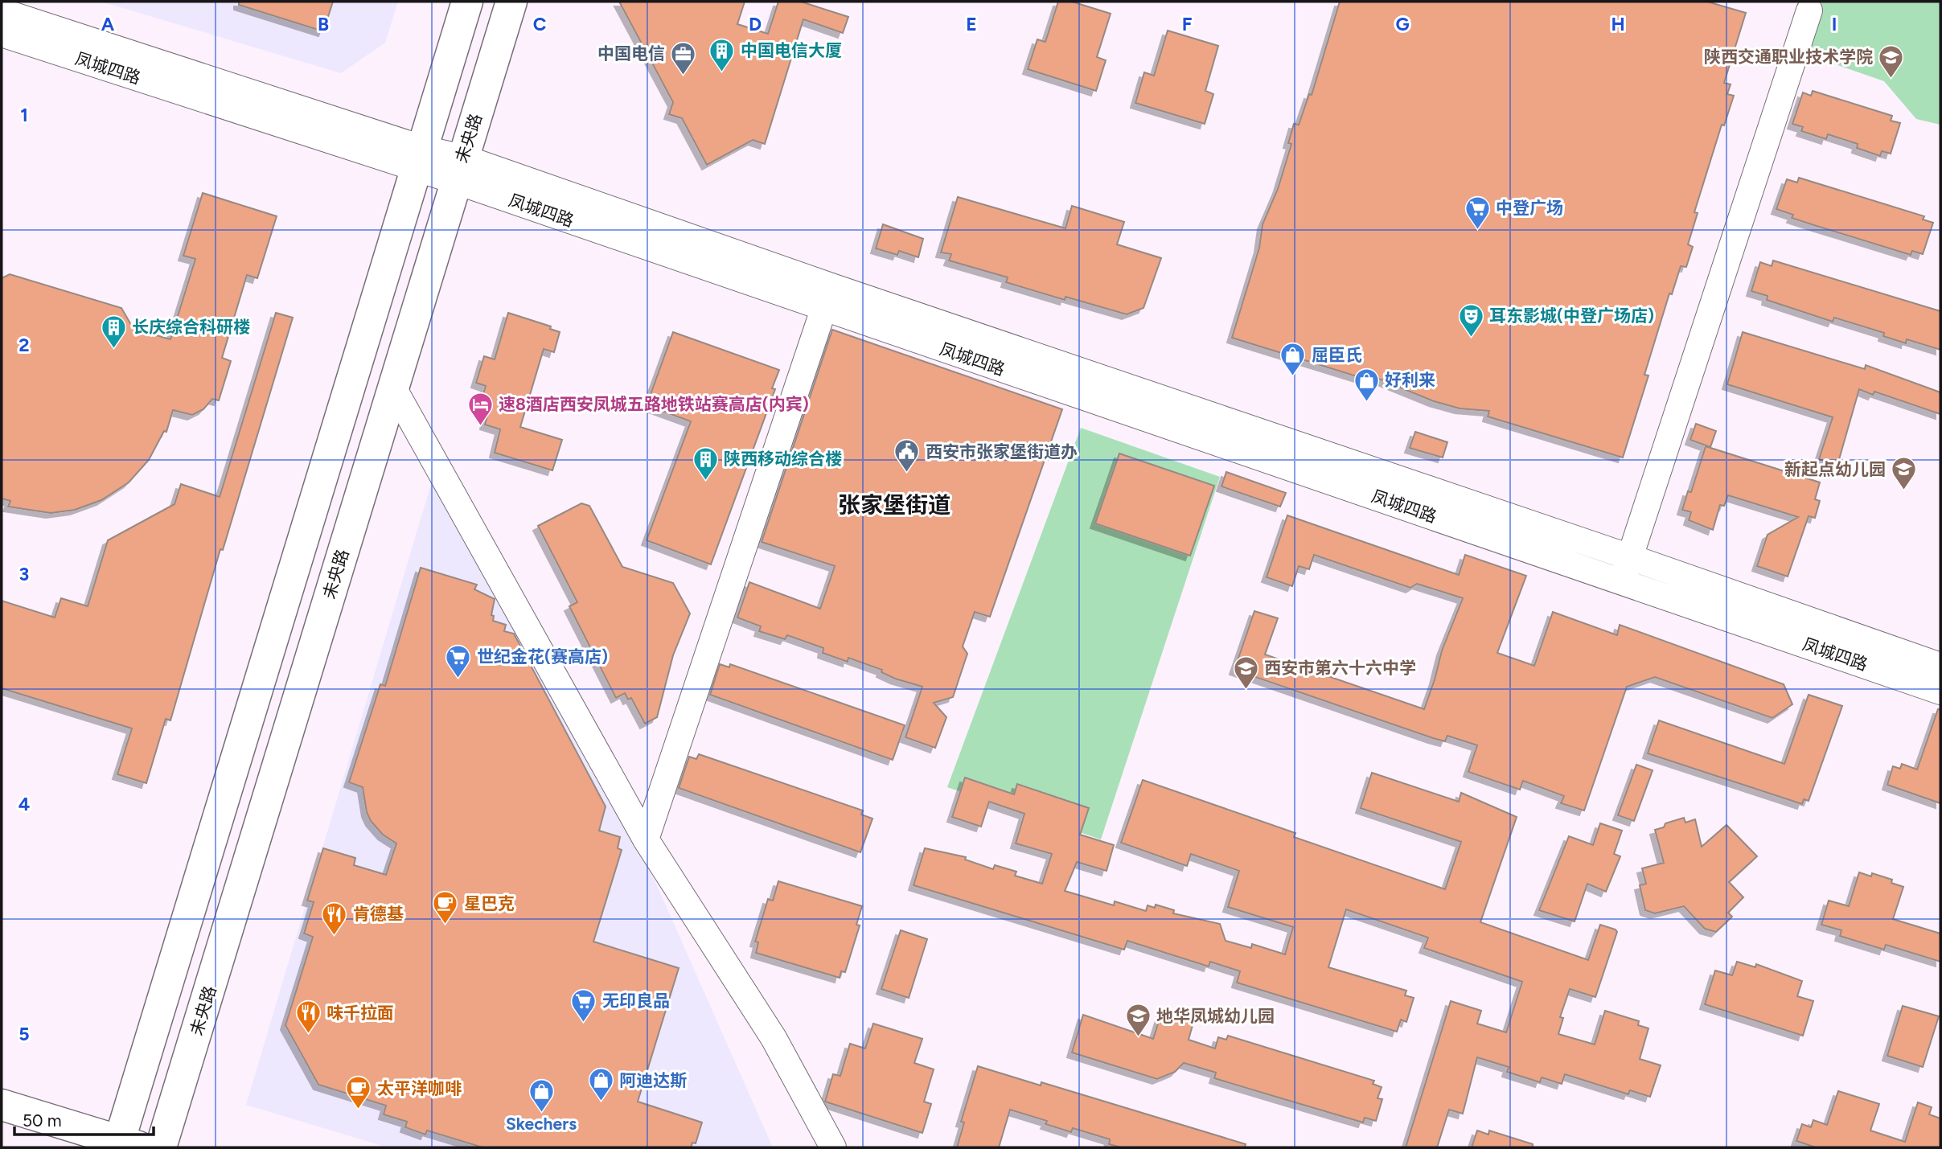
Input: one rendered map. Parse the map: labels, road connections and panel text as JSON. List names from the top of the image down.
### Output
{
  "streets": {
    "main road": ["未央路"],
    "street": ["凤城四路"]
  },
  "crossings": [
    ["凤城四路", "未央路"]
  ],
  "districts": ["张家堡街道"],
  "places": {
    "building": ["中国电信大厦", "长庆综合科研楼", "陕西移动综合楼"],
    "office": ["中国电信"],
    "school or university": [
      "陕西交通职业技术学院",
      "新起点幼儿园",
      "西安市第六十六中学",
      "地华凤城幼儿园"
    ],
    "supermarket": ["中登广场", "世纪金花(赛高店)", "无印良品"],
    "theatre": ["耳东影城(中登广场店)"],
    "shop": [
      "屈臣氏",
      "好利来",
      "阿迪达斯",
      "Skechers"
    ],
    "hotel": ["速8酒店西安凤城五路地铁站赛高店(内宾)"],
    "public building": ["西安市张家堡街道办"],
    "cafe": ["星巴克", "太平洋咖啡"],
    "restaurant": ["肯德基", "味千拉面"]
  },
  "scale_bar": "50 m",
  "grid": {
    "columns": [
      "A",
      "B",
      "C",
      "D",
      "E",
      "F",
      "G",
      "H",
      "I"
    ],
    "rows": [
      "1",
      "2",
      "3",
      "4",
      "5"
    ]
  }
}
